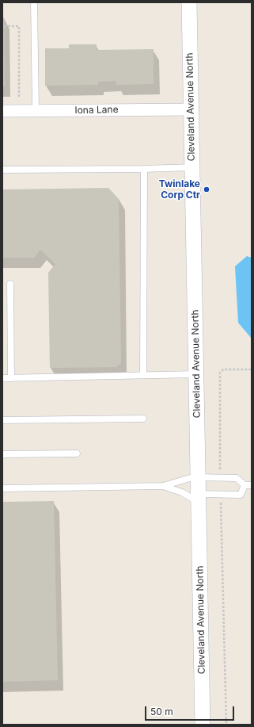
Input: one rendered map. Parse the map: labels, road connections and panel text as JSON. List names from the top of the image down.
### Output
{
  "streets": {
    "street": ["Cleveland Avenue North", "Iona Lane"]
  },
  "crossings": [
    ["Cleveland Avenue North", "Iona Lane"]
  ],
  "places": ["Twinlake Corp Ctr"],
  "scale_bar": "50 m"
}
